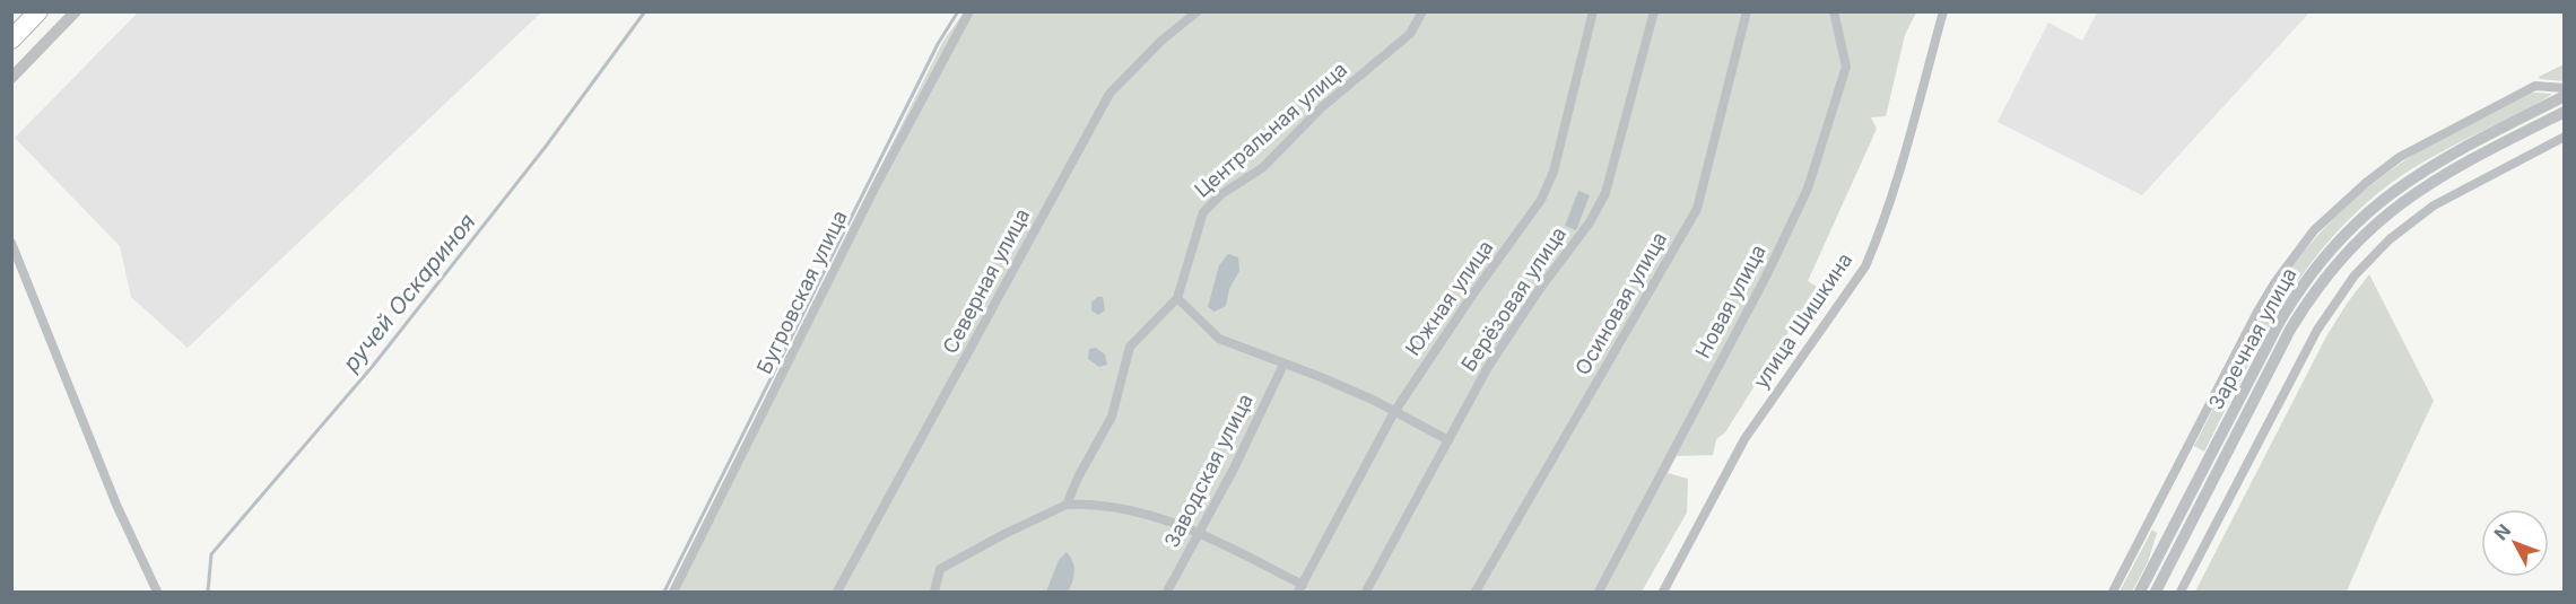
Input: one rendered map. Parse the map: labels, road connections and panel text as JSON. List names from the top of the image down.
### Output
{
  "streets": {
    "street": [
      "Центральная улица",
      "Северная улица",
      "Бугровская улица",
      "Южная улица",
      "Берёзовая улица",
      "Новая улица",
      "Осиновая улица",
      "улица Шишкина",
      "Заречная улица",
      "Заводская улица"
    ]
  },
  "water": ["ручей Оскариноя"],
  "north": "top left"
}
